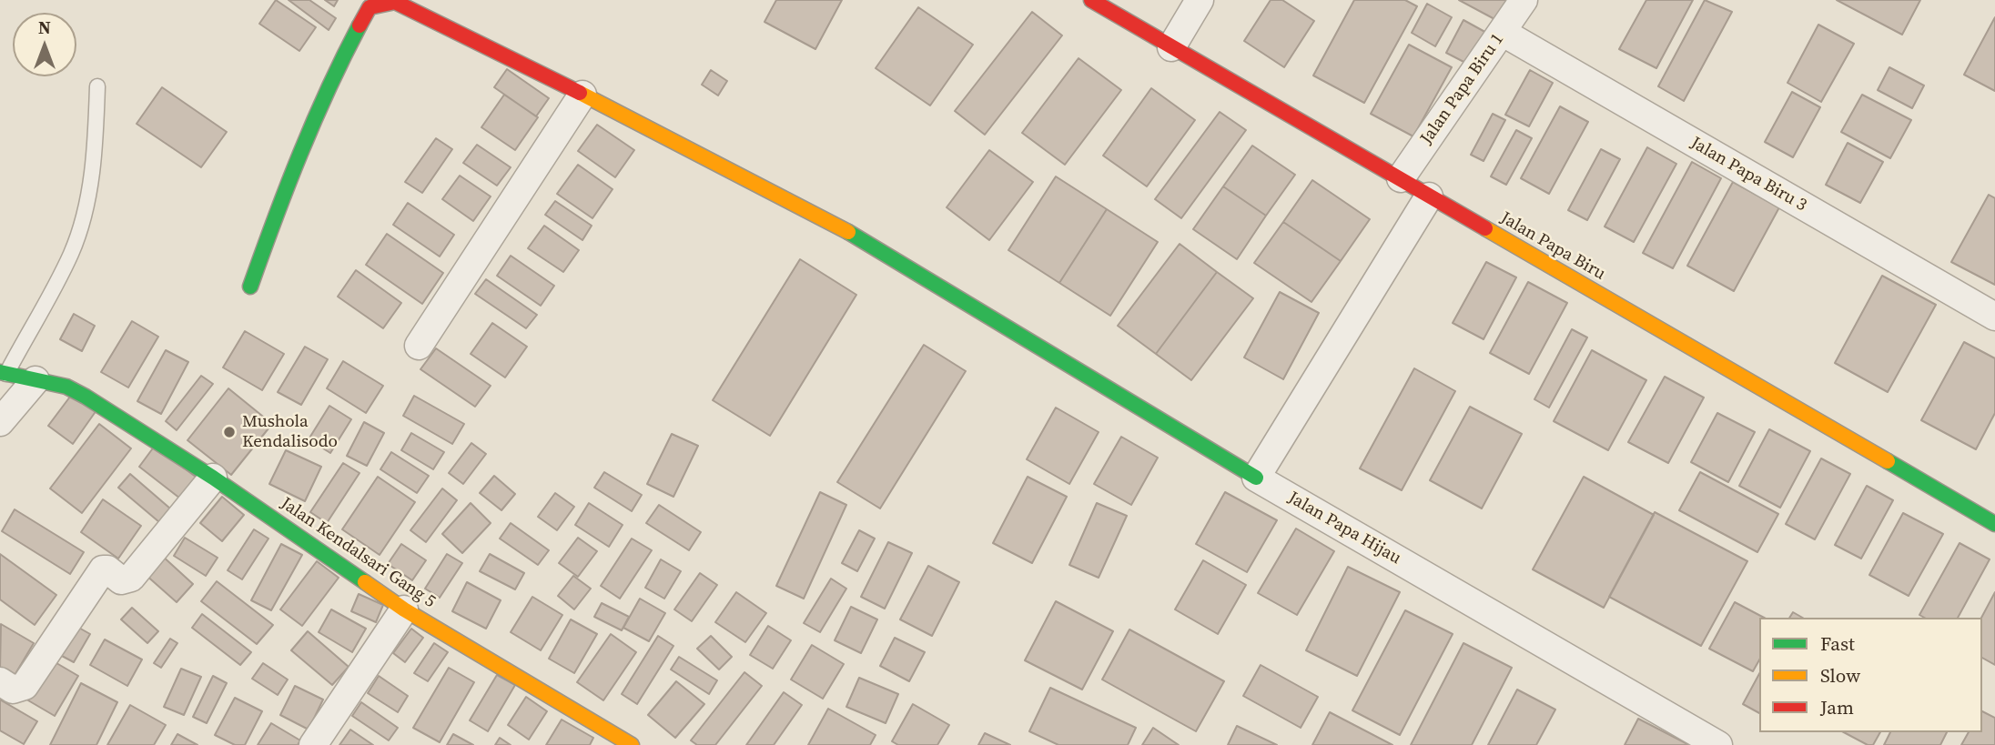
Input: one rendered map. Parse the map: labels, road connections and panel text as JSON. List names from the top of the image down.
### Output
{
  "streets": {
    "street": [
      "Jalan Papa Biru 1",
      "Jalan Papa Biru 3",
      "Jalan Papa Biru",
      "Jalan Papa Hijau",
      "Jalan Kendalsari Gang 5"
    ]
  },
  "crossings": [
    ["Jalan Papa Biru 1", "Jalan Papa Biru 3"],
    ["Jalan Papa Biru 1", "Jalan Papa Biru"]
  ],
  "places": ["Mushola Kendalisodo"],
  "legend": ["Fast", "Slow", "Jam"],
  "north": "top"
}
